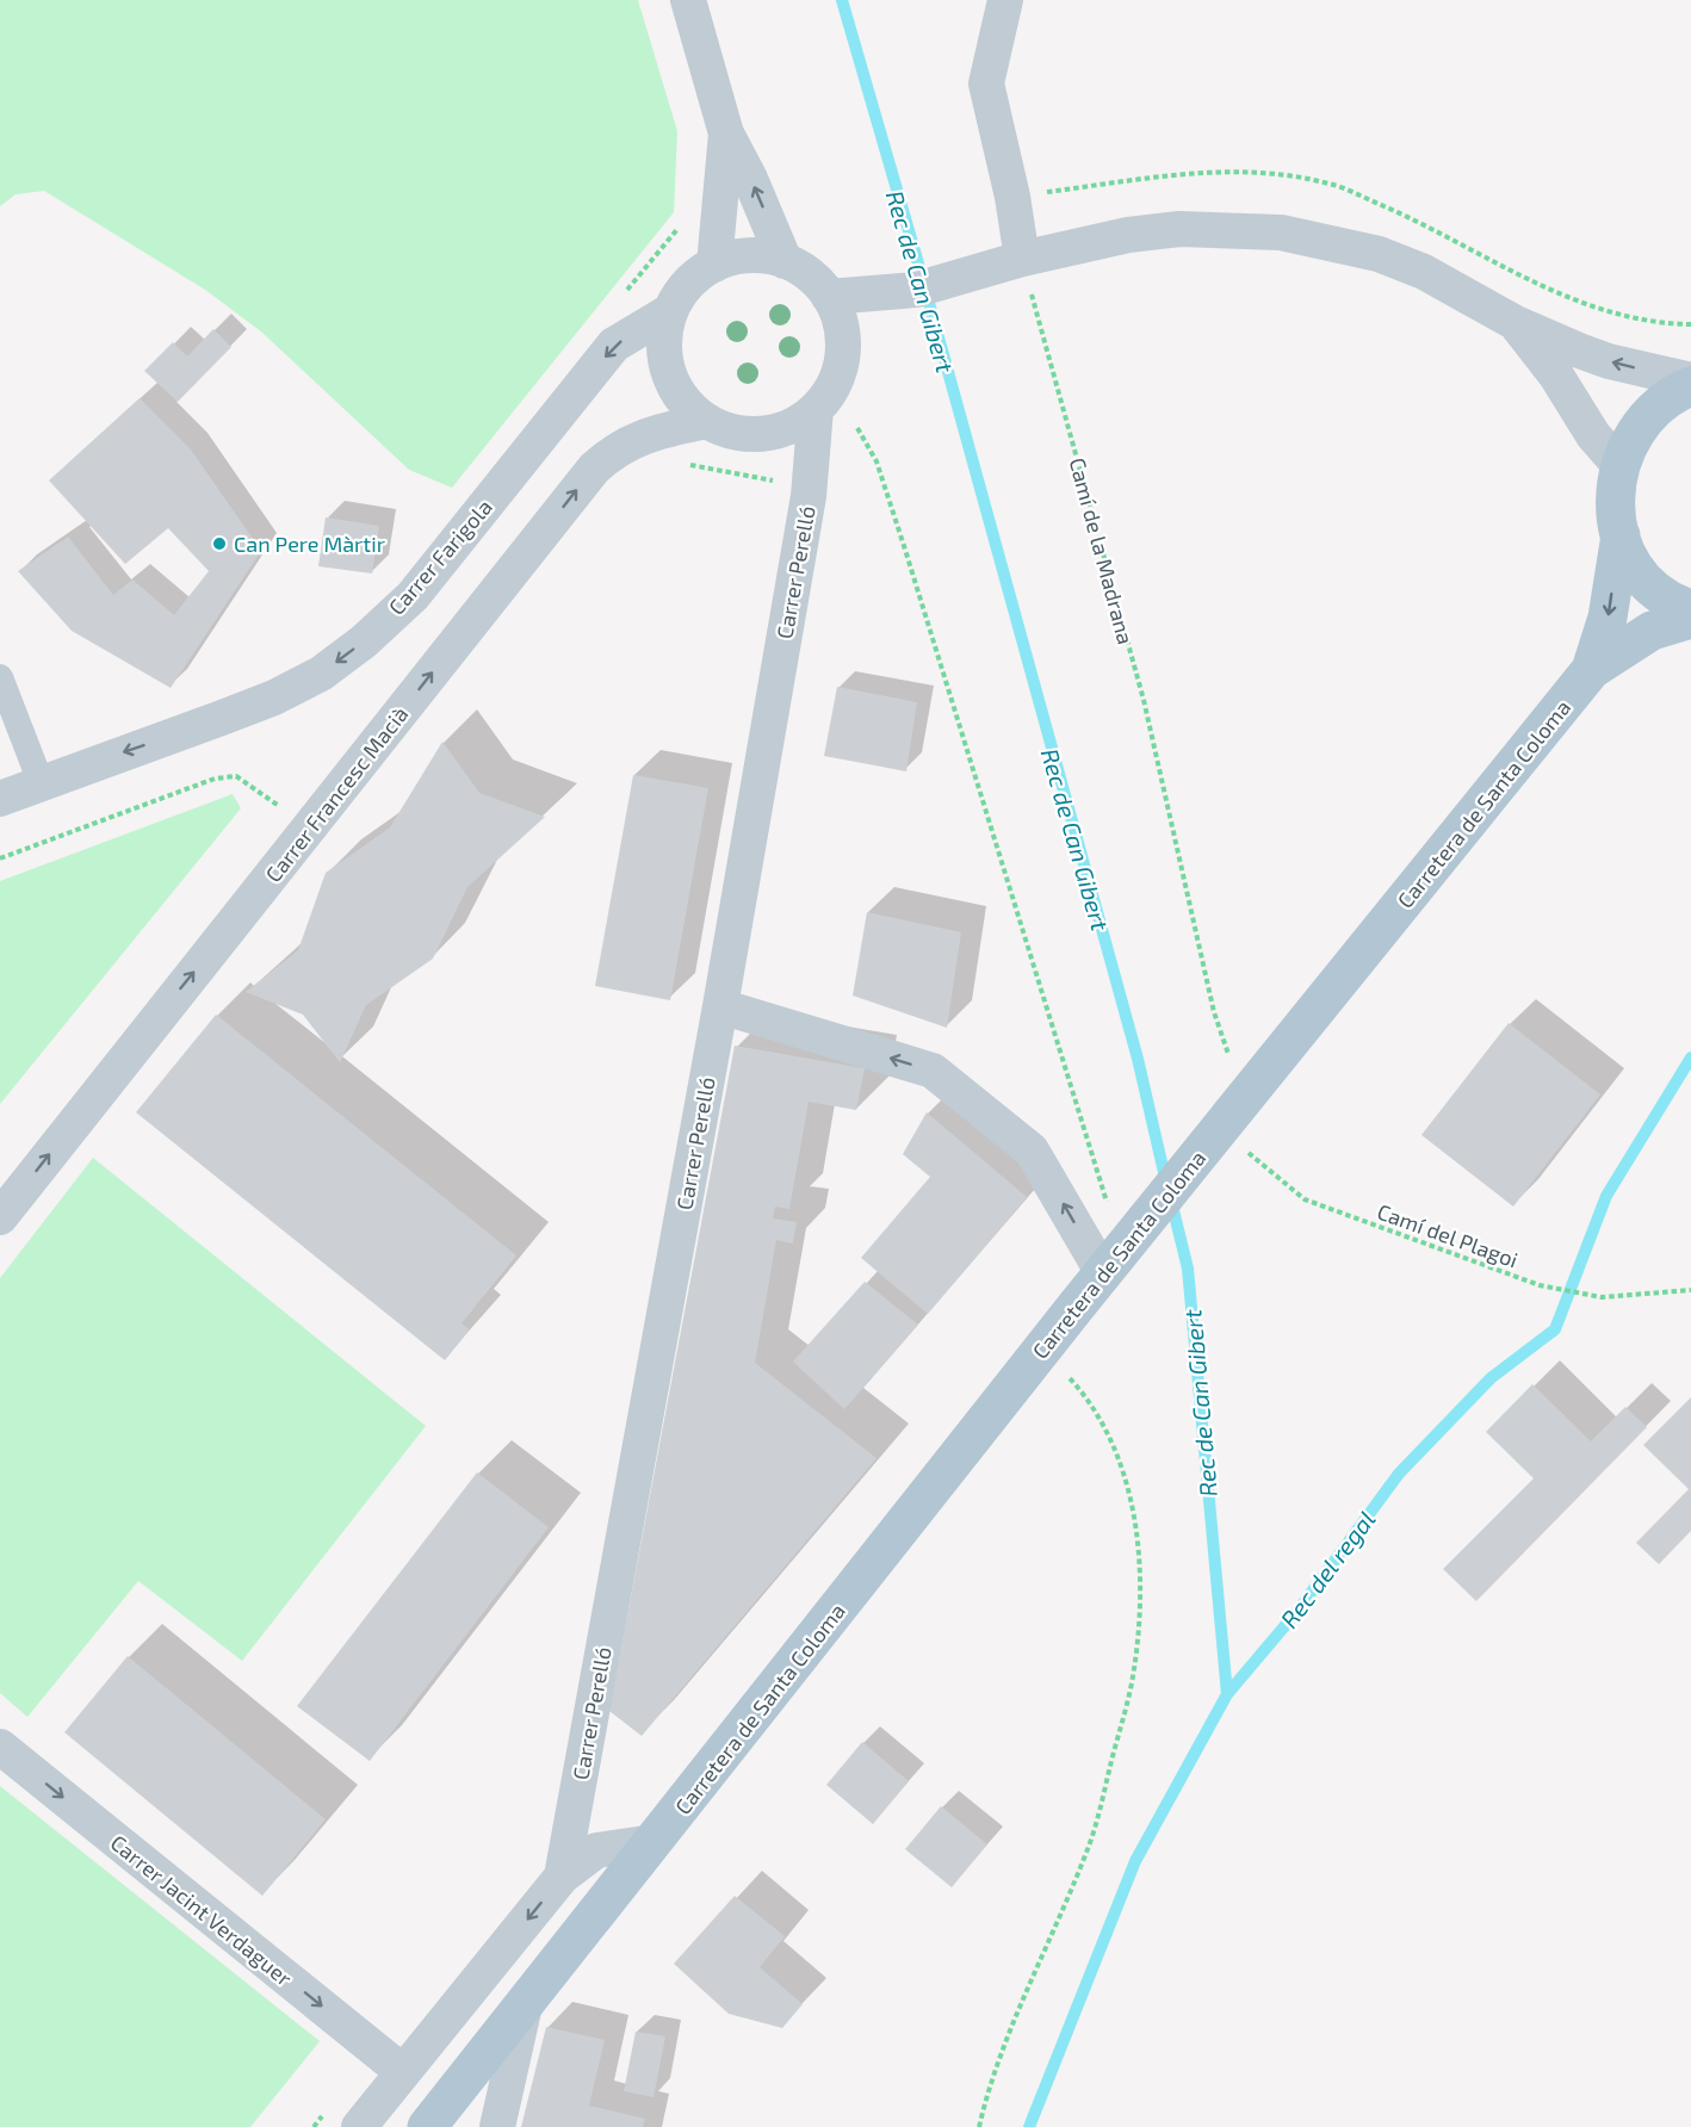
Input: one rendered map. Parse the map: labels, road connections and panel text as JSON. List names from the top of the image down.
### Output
{
  "streets": {
    "main road": ["Carretera de Santa Coloma"],
    "street": [
      "Carrer Farigola",
      "Carrer Perelló",
      "Carrer Francesc Macià",
      "Carrer Jacint Verdaguer"
    ],
    "path": ["Camí de la Madrana", "Camí del Plagoi"]
  },
  "crossings": [
    ["Camí de la Madrana", "Carretera de Santa Coloma"],
    ["Carrer Farigola", "Carrer Perelló"],
    ["Carrer Farigola", "Carrer Francesc Macià"],
    ["Carrer Perelló", "Carrer Francesc Macià"],
    ["Carretera de Santa Coloma", "Camí del Plagoi"]
  ],
  "one_way": ["Carrer Farigola", "Carrer Francesc Macià", "Carrer Jacint Verdaguer"],
  "water": ["Rec de Can Gibert", "Rec del regal"],
  "places": ["Can Pere Màrtir"]
}
